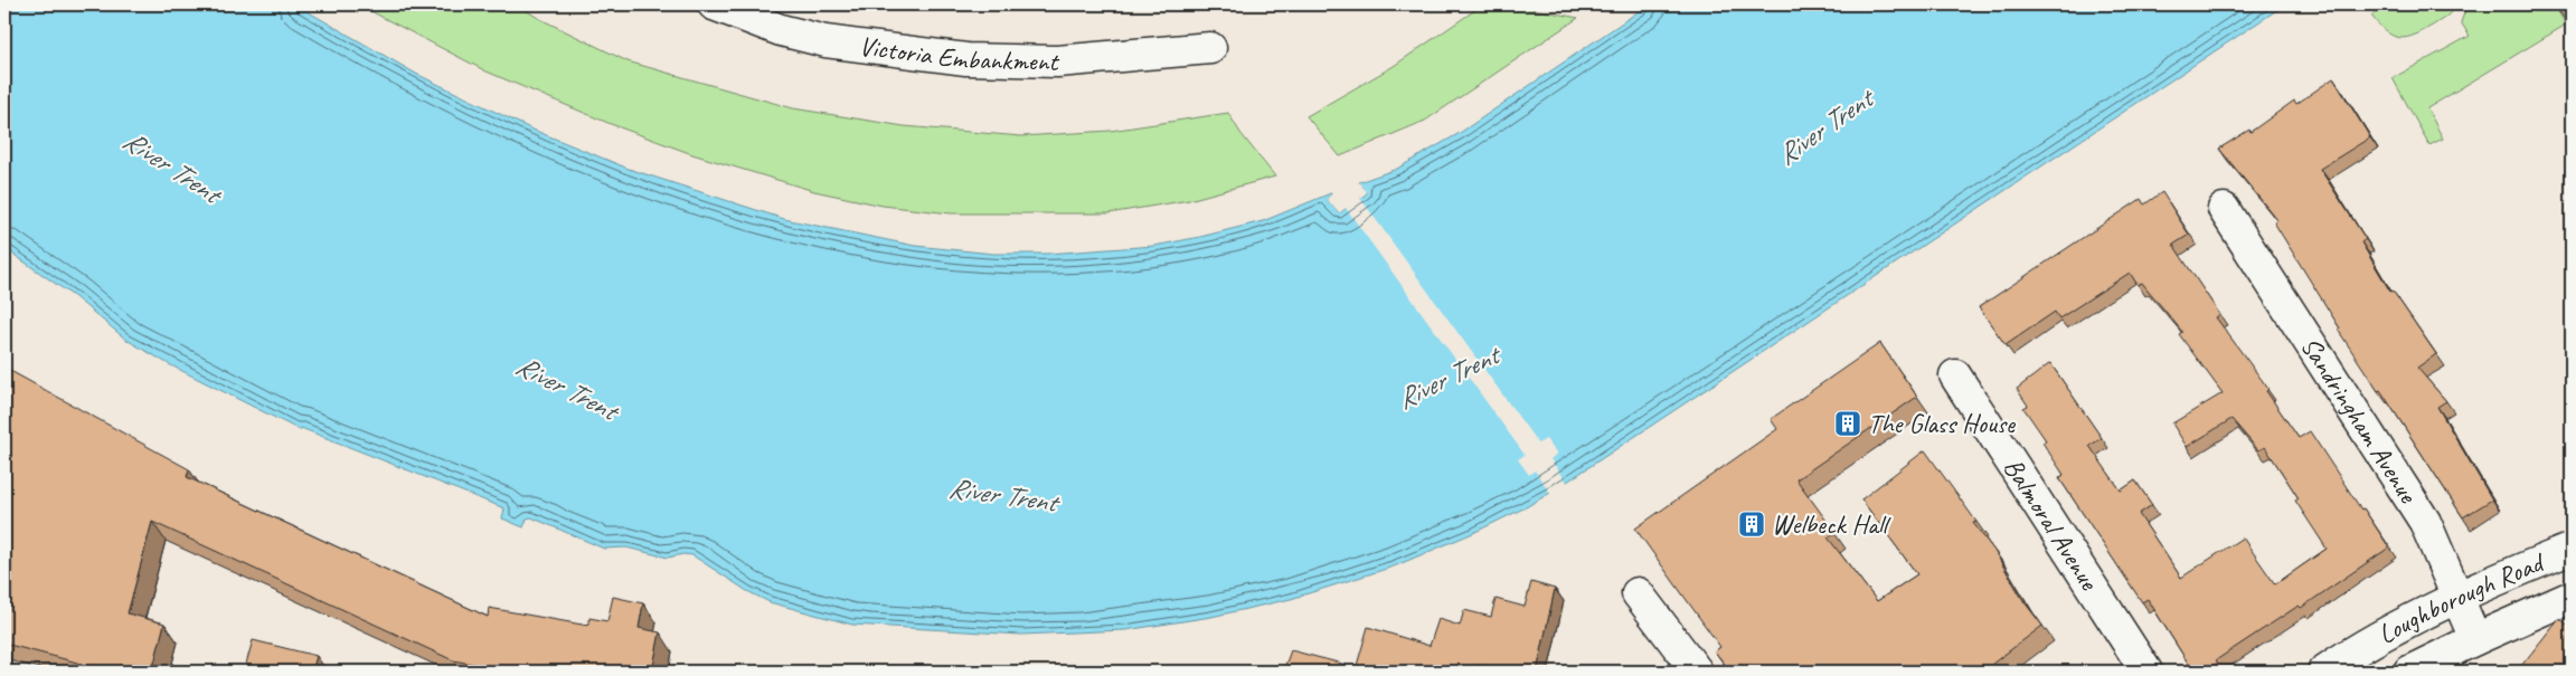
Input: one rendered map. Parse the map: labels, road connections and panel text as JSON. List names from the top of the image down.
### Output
{
  "streets": {
    "street": [
      "Victoria Embankment",
      "Sandringham Avenue",
      "Balmoral Avenue",
      "Loughborough Road"
    ]
  },
  "crossings": [
    ["Sandringham Avenue", "Loughborough Road"]
  ],
  "water": ["River Trent"],
  "places": {
    "building": ["The Glass House", "Welbeck Hall"]
  }
}
